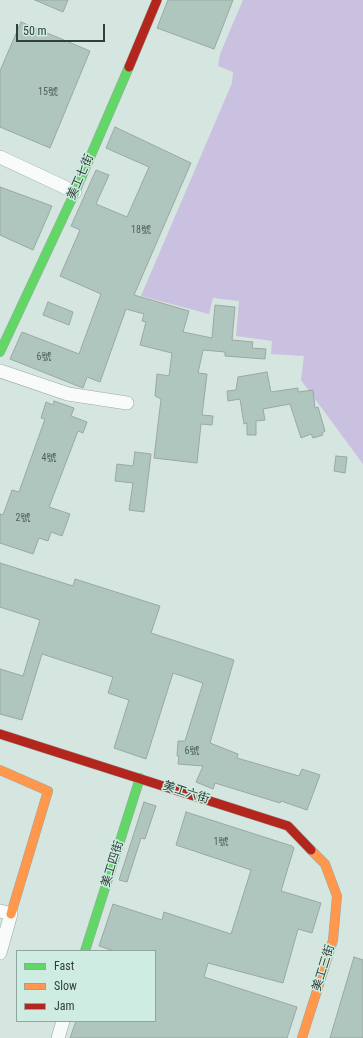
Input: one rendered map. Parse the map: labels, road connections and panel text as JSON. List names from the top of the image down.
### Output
{
  "streets": {
    "street": [
      "美工七街",
      "美工六街",
      "美工四街",
      "美工三街"
    ]
  },
  "crossings": [
    ["美工六街", "美工四街"],
    ["美工六街", "美工三街"]
  ],
  "house_numbers": [
    "15號",
    "18號",
    "6號",
    "4號",
    "2號",
    "6號",
    "1號"
  ],
  "legend": ["Fast", "Slow", "Jam"],
  "scale_bar": "50 m"
}
